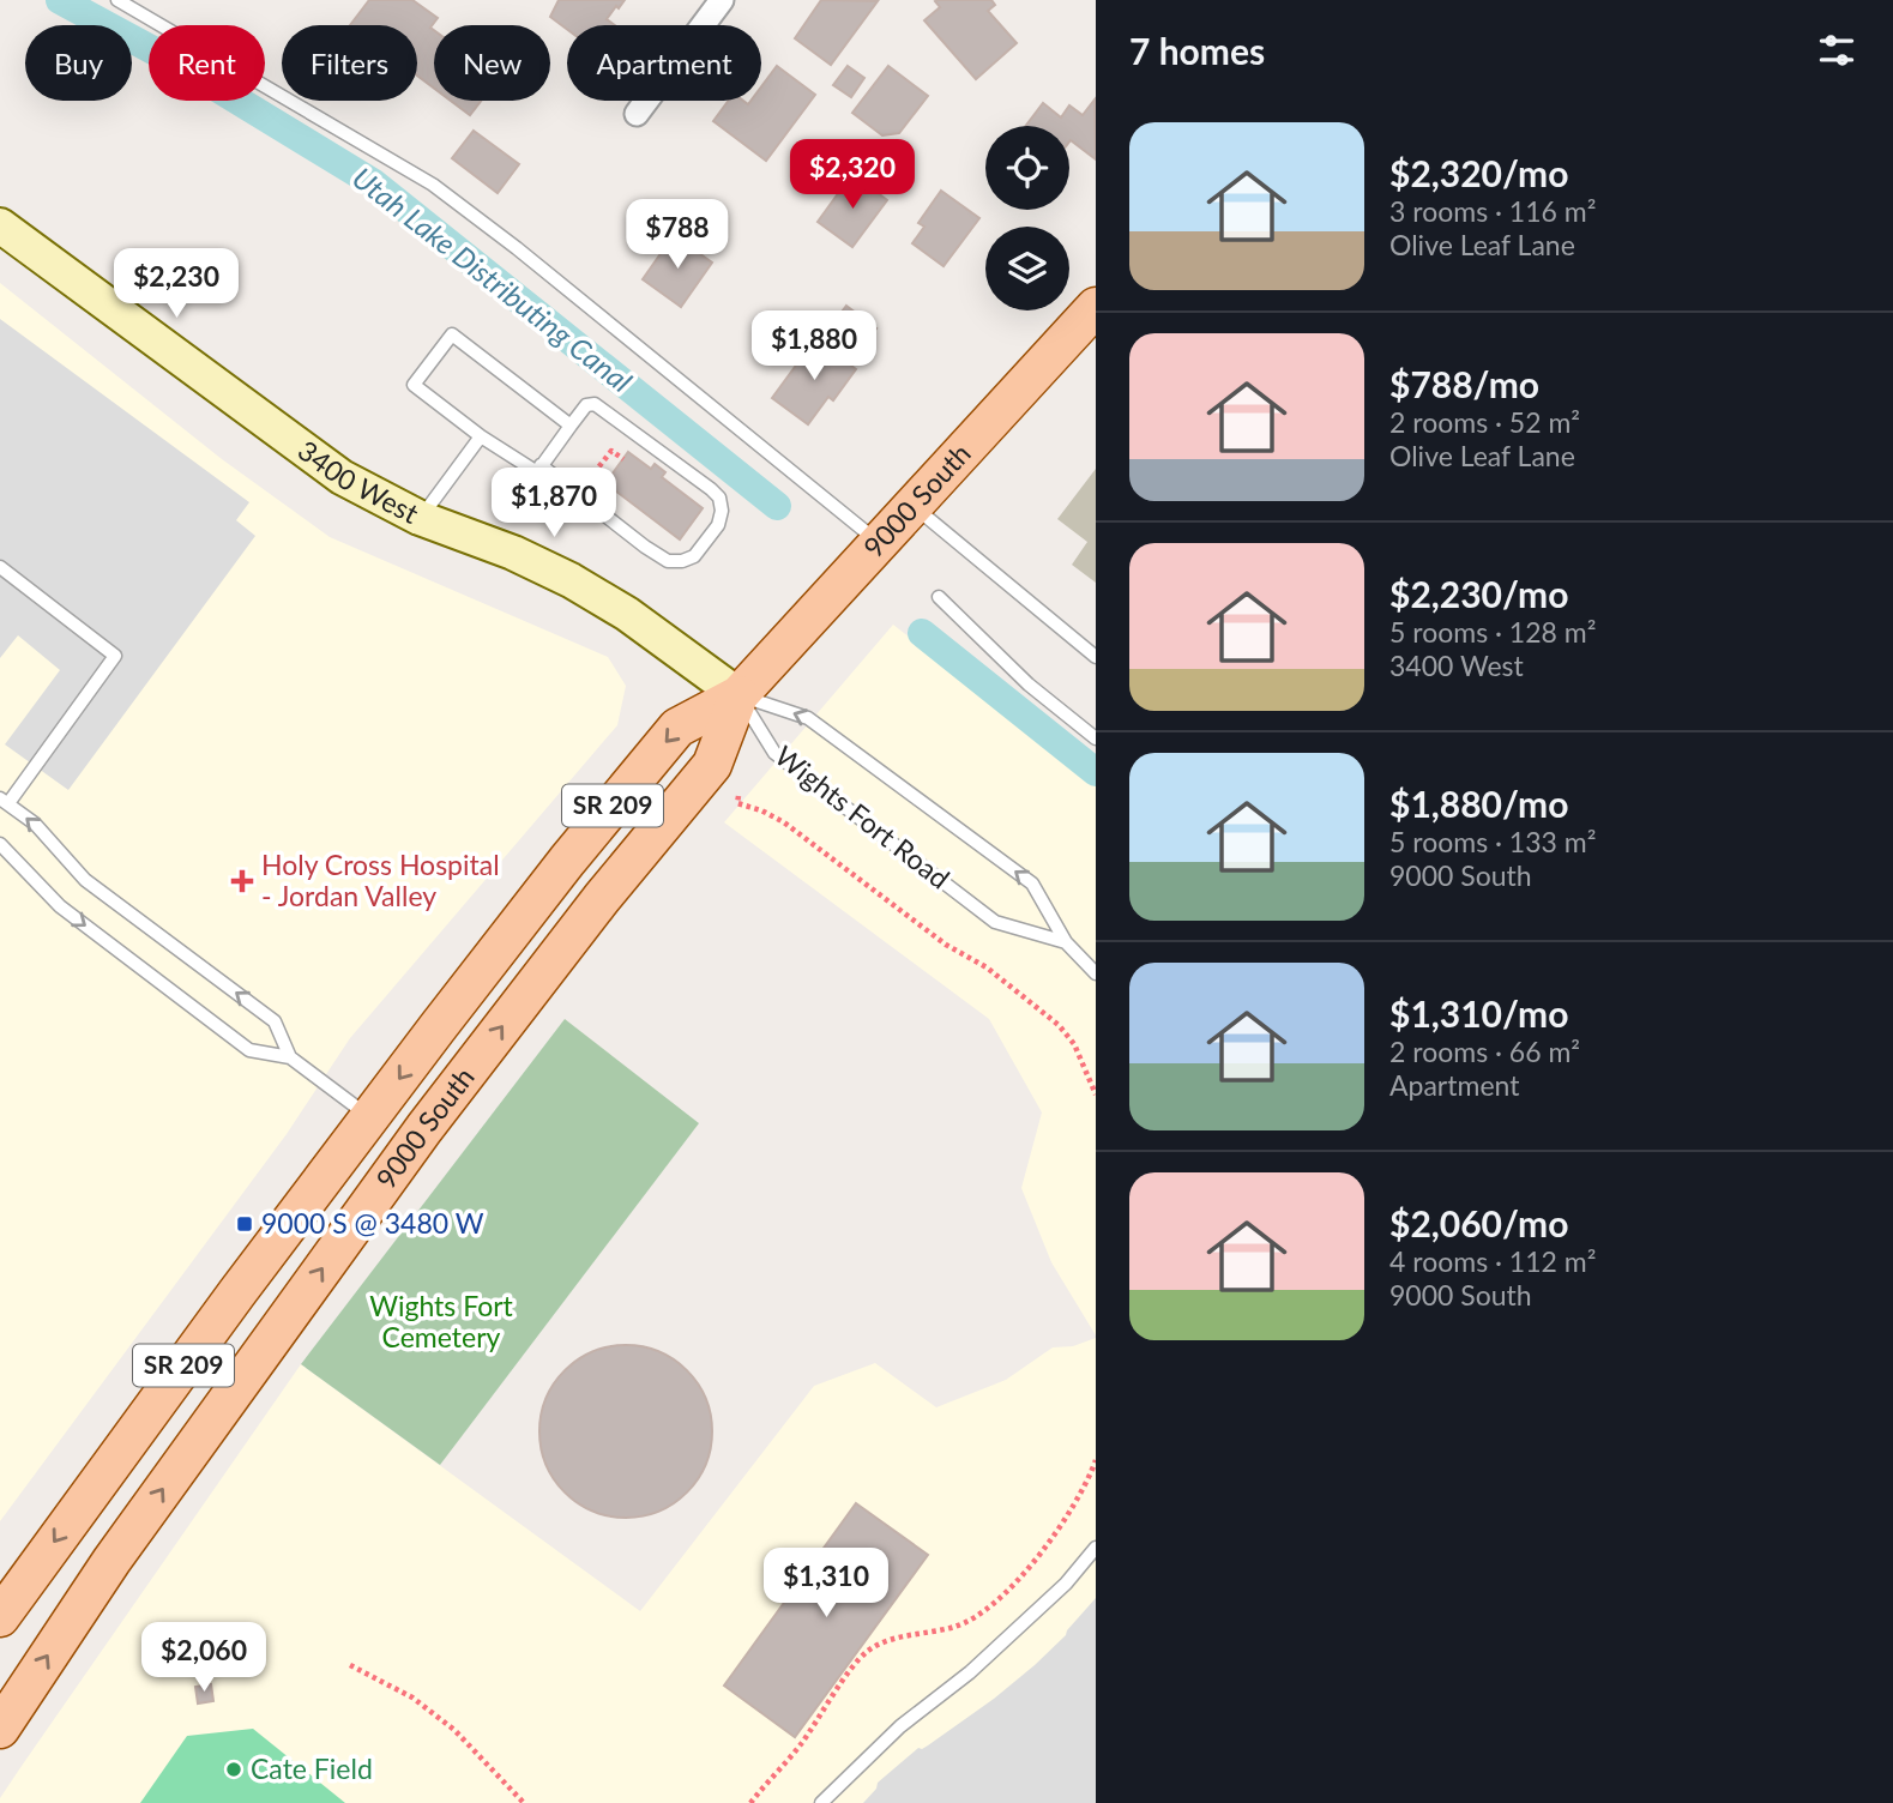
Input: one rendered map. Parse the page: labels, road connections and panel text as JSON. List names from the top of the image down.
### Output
{
  "streets": {
    "main road": ["9000 South", "SR 209"],
    "street": ["3400 West"],
    "lane": ["Wights Fort Road"]
  },
  "crossings": [
    ["3400 West", "9000 South"],
    ["3400 West", "Wights Fort Road"],
    ["9000 South", "Wights Fort Road"]
  ],
  "water": ["Utah Lake Distributing Canal"],
  "parks": ["Wights Fort Cemetery"],
  "places": {
    "health": ["Holy Cross Hospital - Jordan Valley"],
    "transit": ["9000 S @ 3480 W"],
    "other": ["Cate Field"]
  },
  "page": {
    "heading": "7 homes",
    "chip": [
      "Buy",
      "Rent",
      "Filters",
      "New",
      "Apartment"
    ],
    "list": [
      {
        "name": "$2,320/mo",
        "note": "3 rooms · 116 m² · Olive Leaf Lane"
      },
      {
        "name": "$788/mo",
        "note": "2 rooms · 52 m² · Olive Leaf Lane"
      },
      {
        "name": "$2,230/mo",
        "note": "5 rooms · 128 m² · 3400 West"
      },
      {
        "name": "$1,880/mo",
        "note": "5 rooms · 133 m² · 9000 South"
      },
      {
        "name": "$1,310/mo",
        "note": "2 rooms · 66 m² · Apartment"
      },
      {
        "name": "$2,060/mo",
        "note": "4 rooms · 112 m² · 9000 South"
      }
    ],
    "price": [
      "$2,320",
      "$788",
      "$2,230",
      "$1,880",
      "$1,870",
      "$1,310",
      "$2,060"
    ]
  }
}
